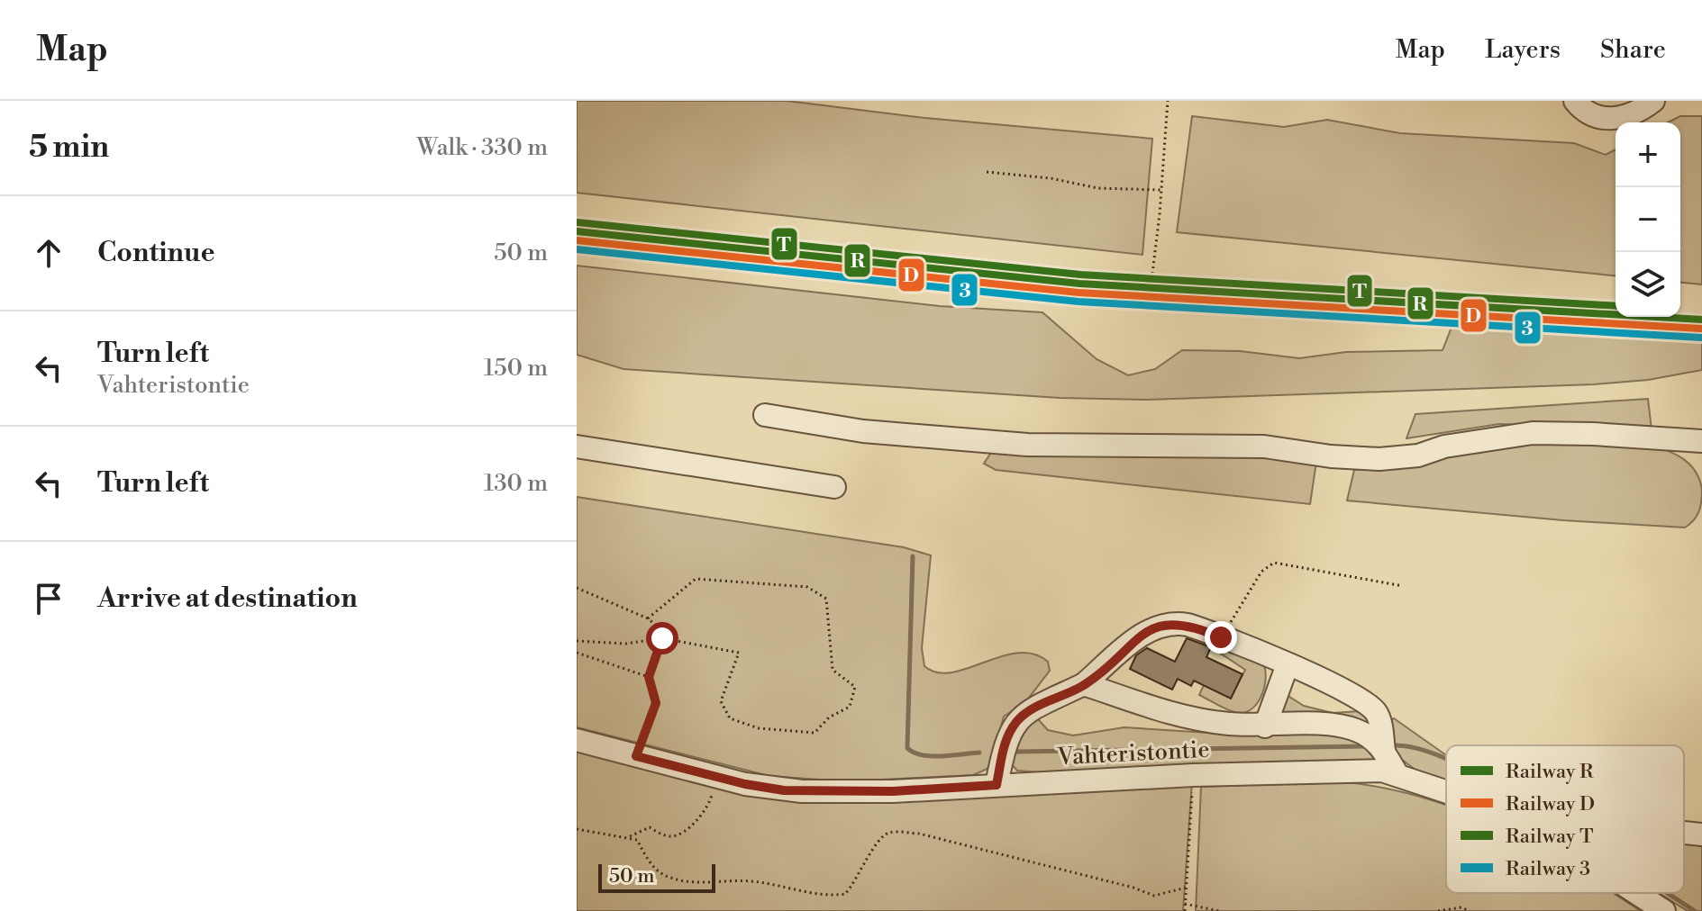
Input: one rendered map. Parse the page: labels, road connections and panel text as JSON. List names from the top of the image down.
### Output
{
  "streets": {
    "street": ["Vahteristontie"]
  },
  "lines": [
    "rail line T",
    "rail line R",
    "rail line D",
    "rail line 3"
  ],
  "legend": [
    "Railway R",
    "Railway D",
    "Railway T",
    "Railway 3"
  ],
  "scale_bar": "50 m",
  "page": {
    "header": "Map",
    "nav": ["Map", "Layers", "Share"],
    "heading": ["5 min", "Walk · 330 m"],
    "map_buttons": ["+", "−"],
    "list": [
      ["Continue", "50 m"],
      ["Turn left", "Vahteristontie", "150 m"],
      ["Turn left", "130 m"],
      "Arrive at destination"
    ],
    "scale": "50 m"
  }
}
